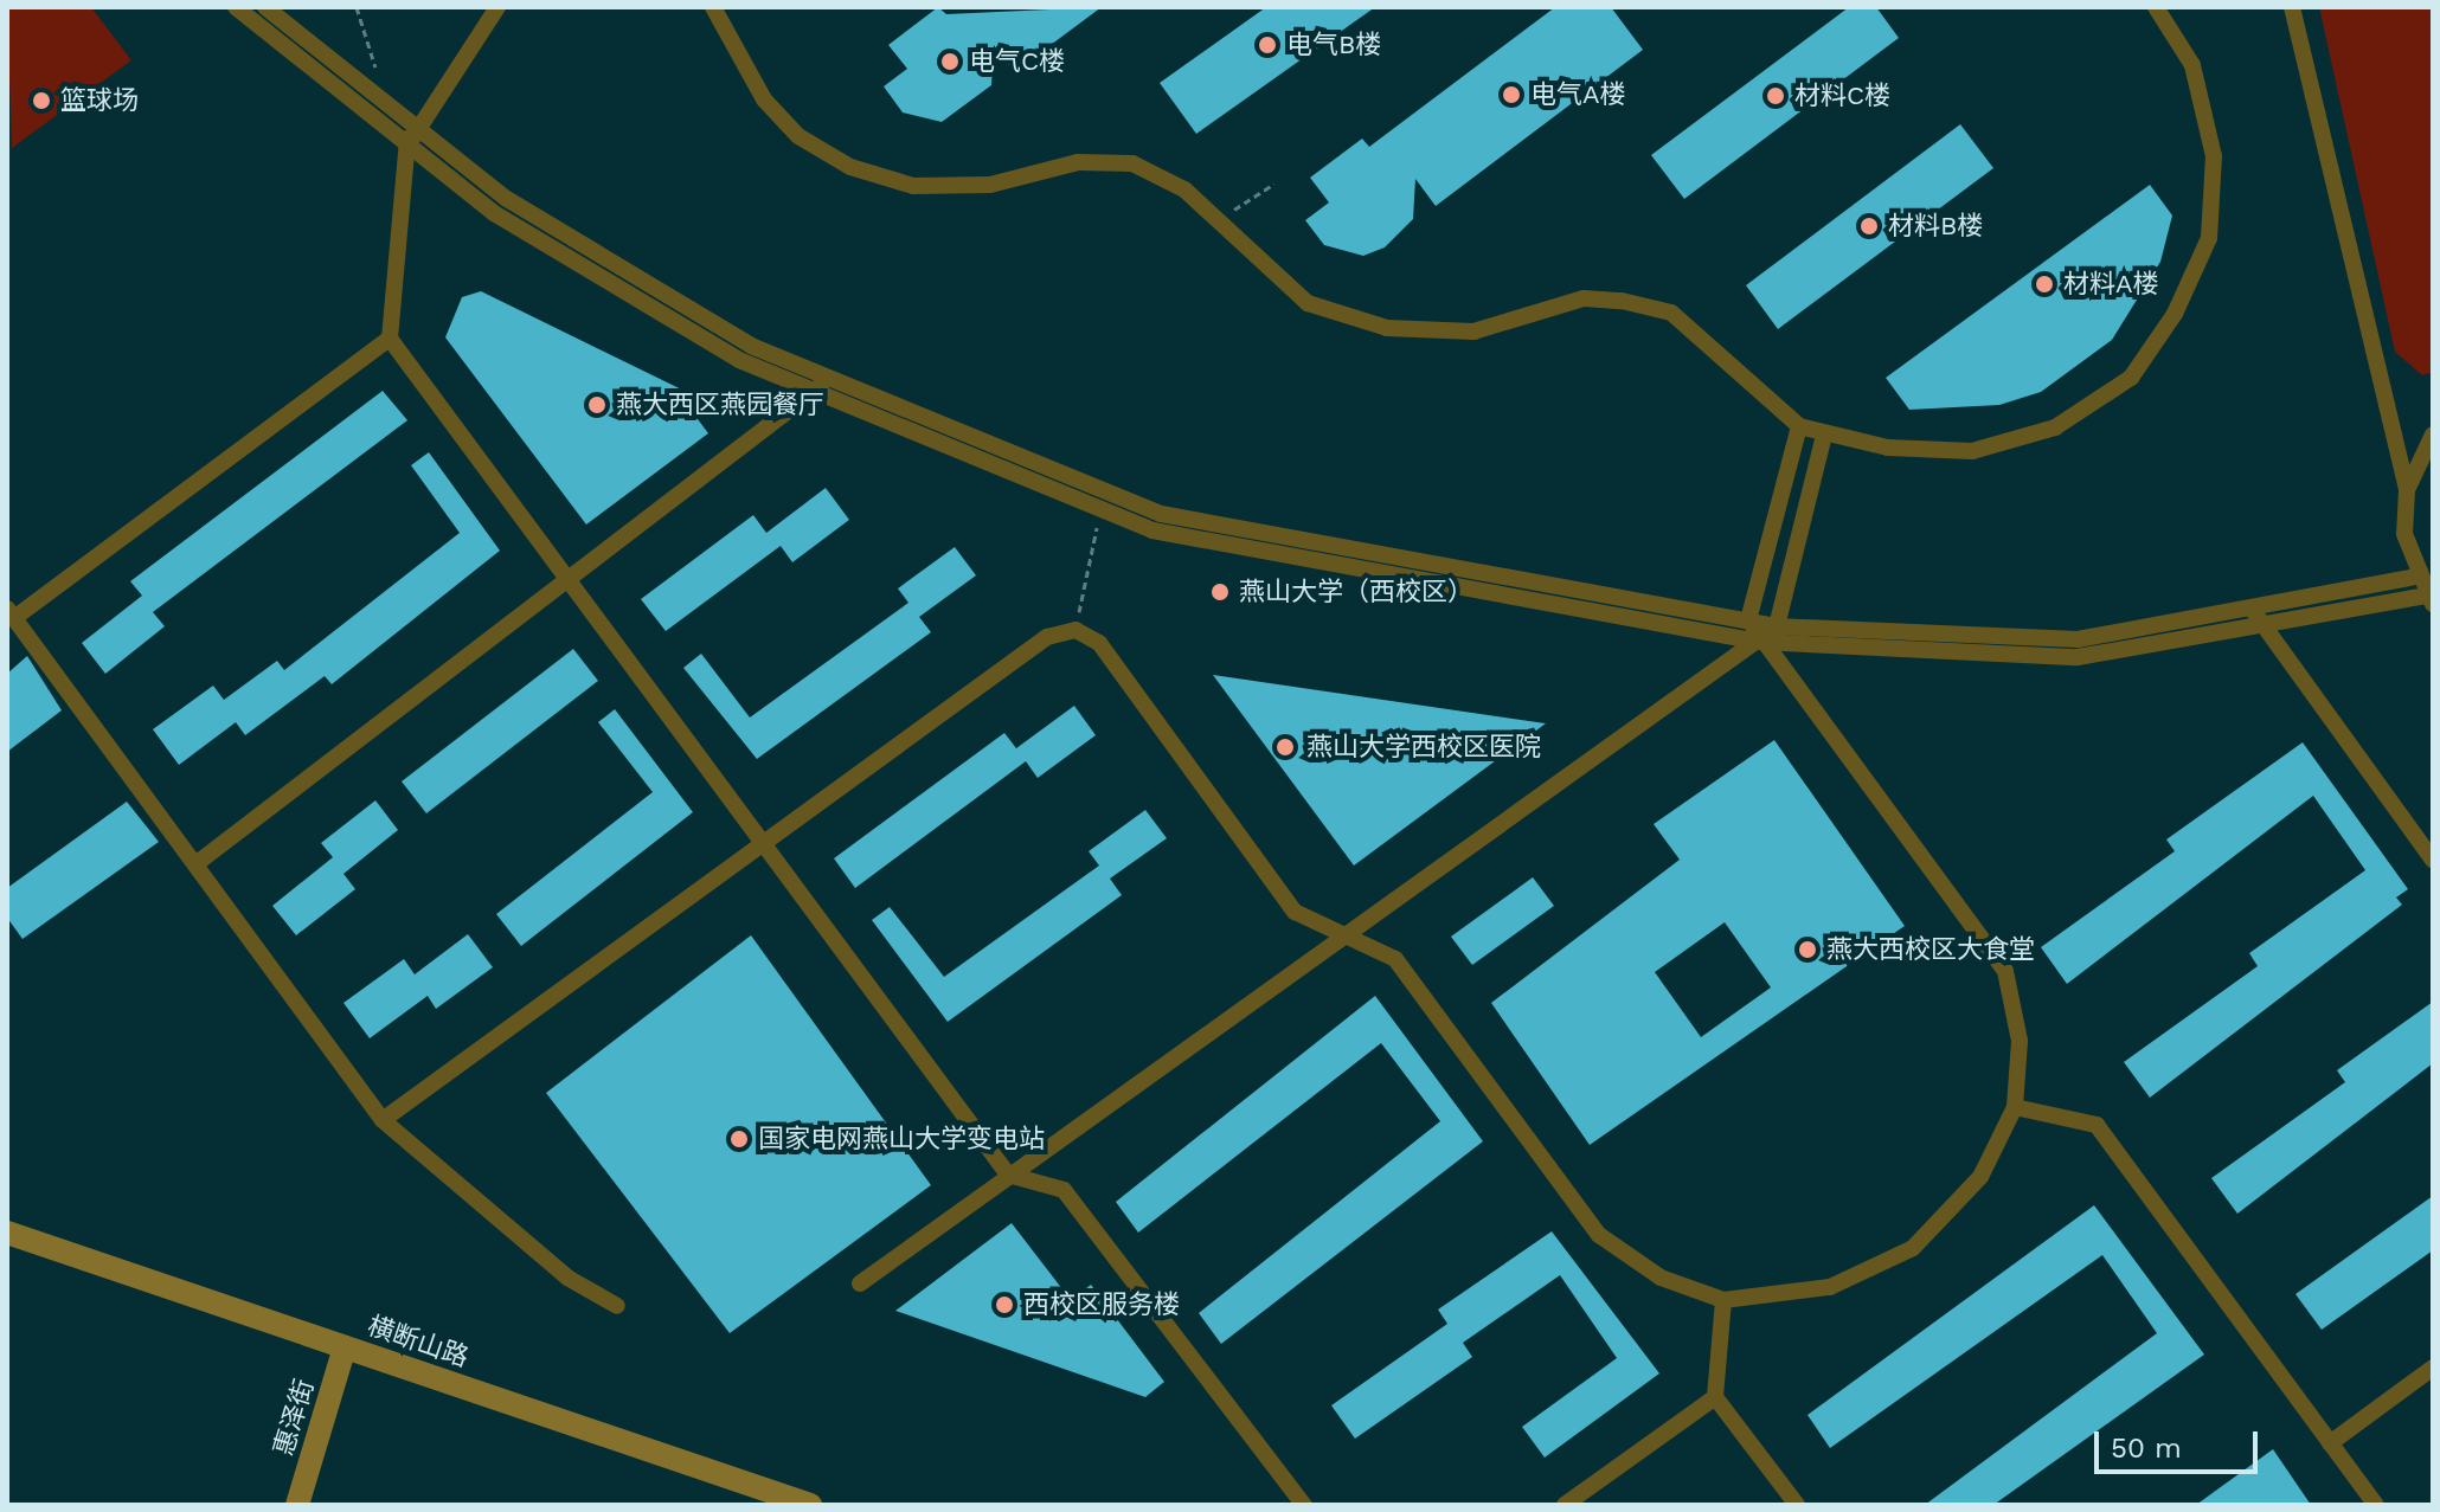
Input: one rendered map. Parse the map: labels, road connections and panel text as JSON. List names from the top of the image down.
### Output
{
  "streets": {
    "main road": ["横断山路", "惠泽街"]
  },
  "crossings": [
    ["横断山路", "惠泽街"]
  ],
  "places": [
    "电气B楼",
    "电气C楼",
    "电气A楼",
    "材料C楼",
    "篮球场",
    "材料B楼",
    "材料A楼",
    "燕大西区燕园餐厅",
    "燕山大学（西校区）",
    "燕山大学西校区医院",
    "燕大西校区大食堂",
    "国家电网燕山大学变电站",
    "西校区服务楼"
  ],
  "scale_bar": "50 m"
}
